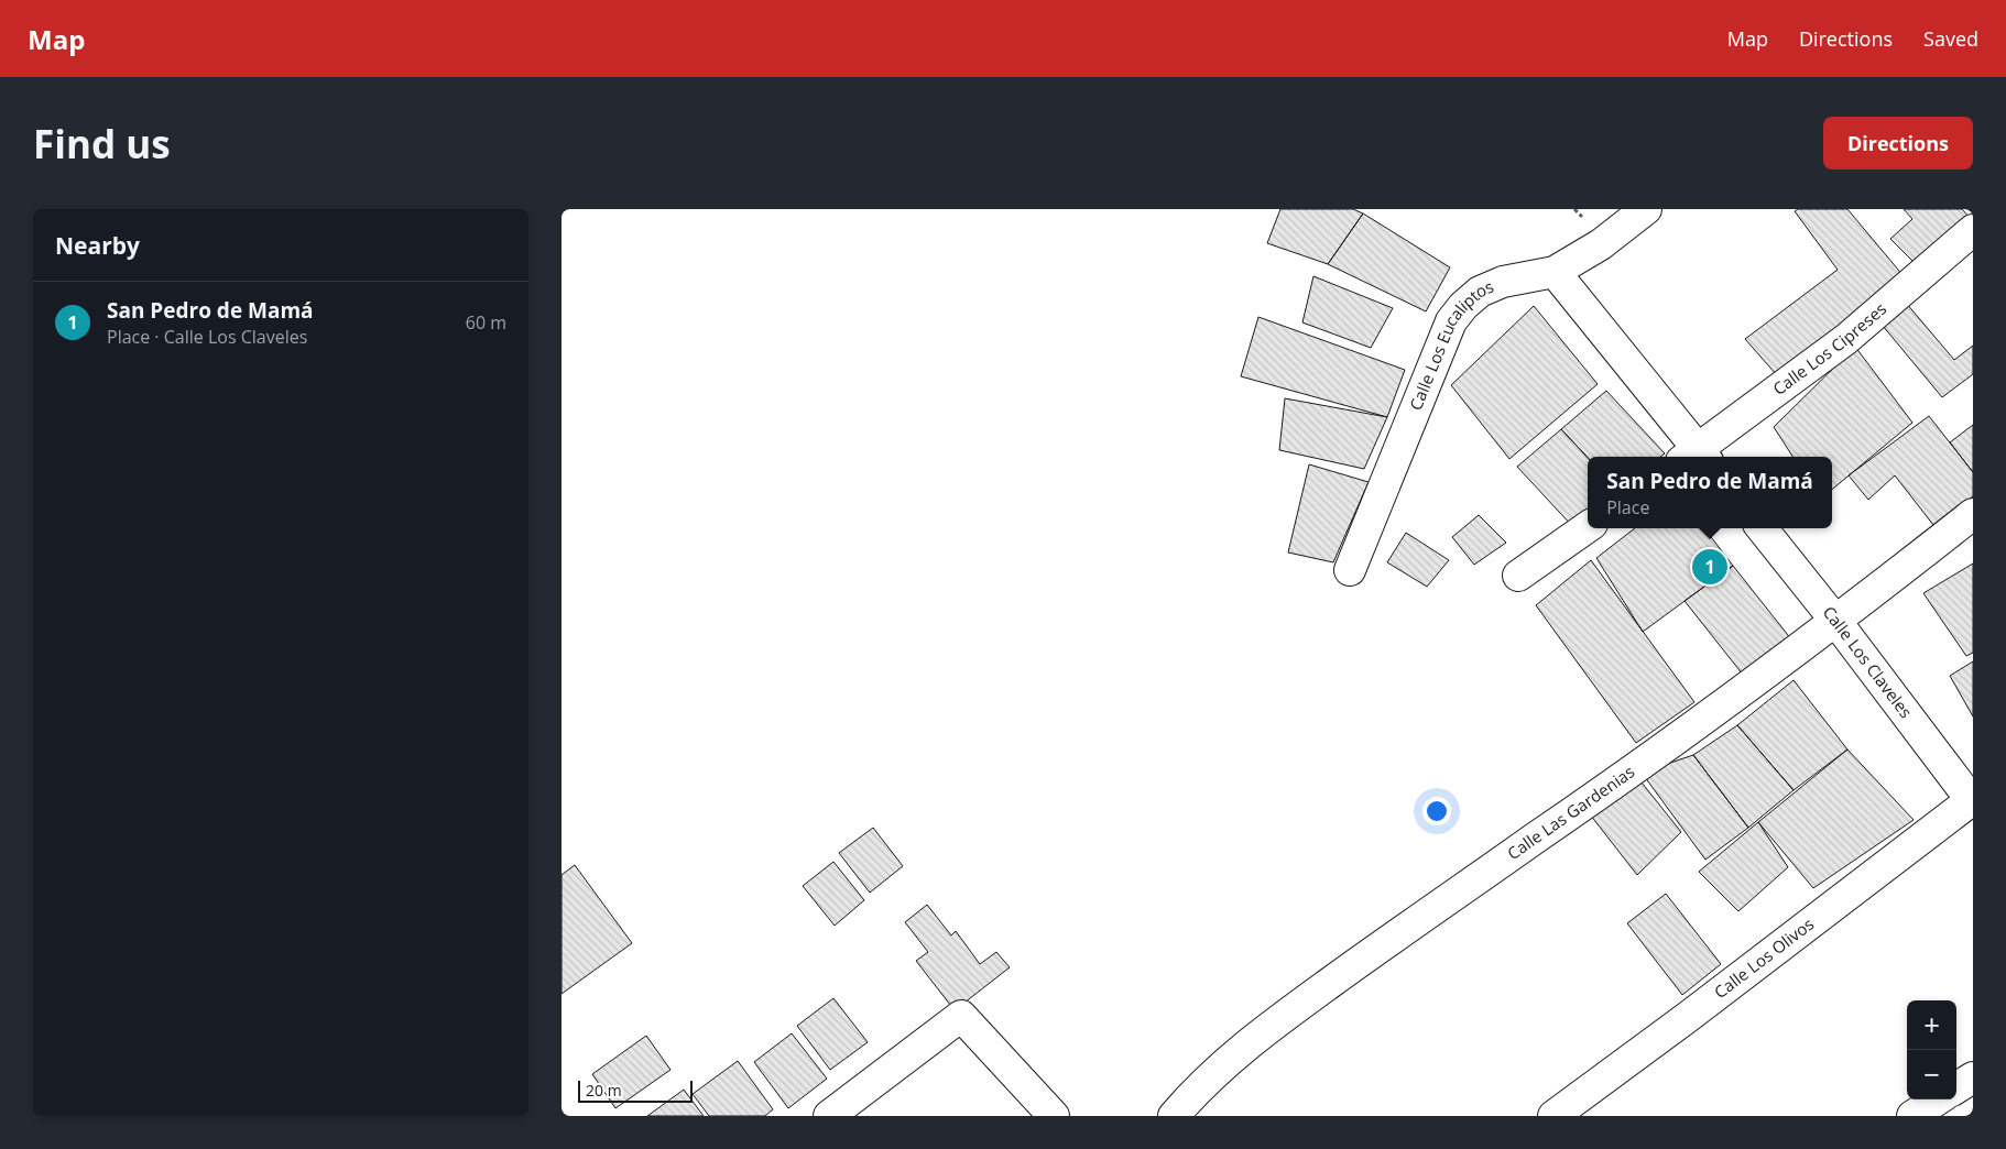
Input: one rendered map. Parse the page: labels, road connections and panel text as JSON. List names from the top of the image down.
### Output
{
  "streets": {
    "street": [
      "Calle Los Cipreses",
      "Calle Los Eucaliptos",
      "Calle Los Claveles",
      "Calle Las Gardenias",
      "Calle Los Olivos"
    ]
  },
  "crossings": [
    ["Calle Los Claveles", "Calle Las Gardenias"],
    ["Calle Los Claveles", "Calle Los Olivos"]
  ],
  "scale_bar": "20 m",
  "page": {
    "header": "Map",
    "nav": ["Map", "Directions", "Saved"],
    "buttons": "Directions",
    "title": "Find us",
    "heading": "Nearby",
    "list": [
      {
        "mark": "1",
        "name": "San Pedro de Mamá",
        "note": "Place · Calle Los Claveles",
        "value": "60 m"
      }
    ],
    "popup": ["San Pedro de Mamá", "Place"],
    "pins": "1",
    "map_buttons": ["+", "−"],
    "scale": "20 m"
  }
}
